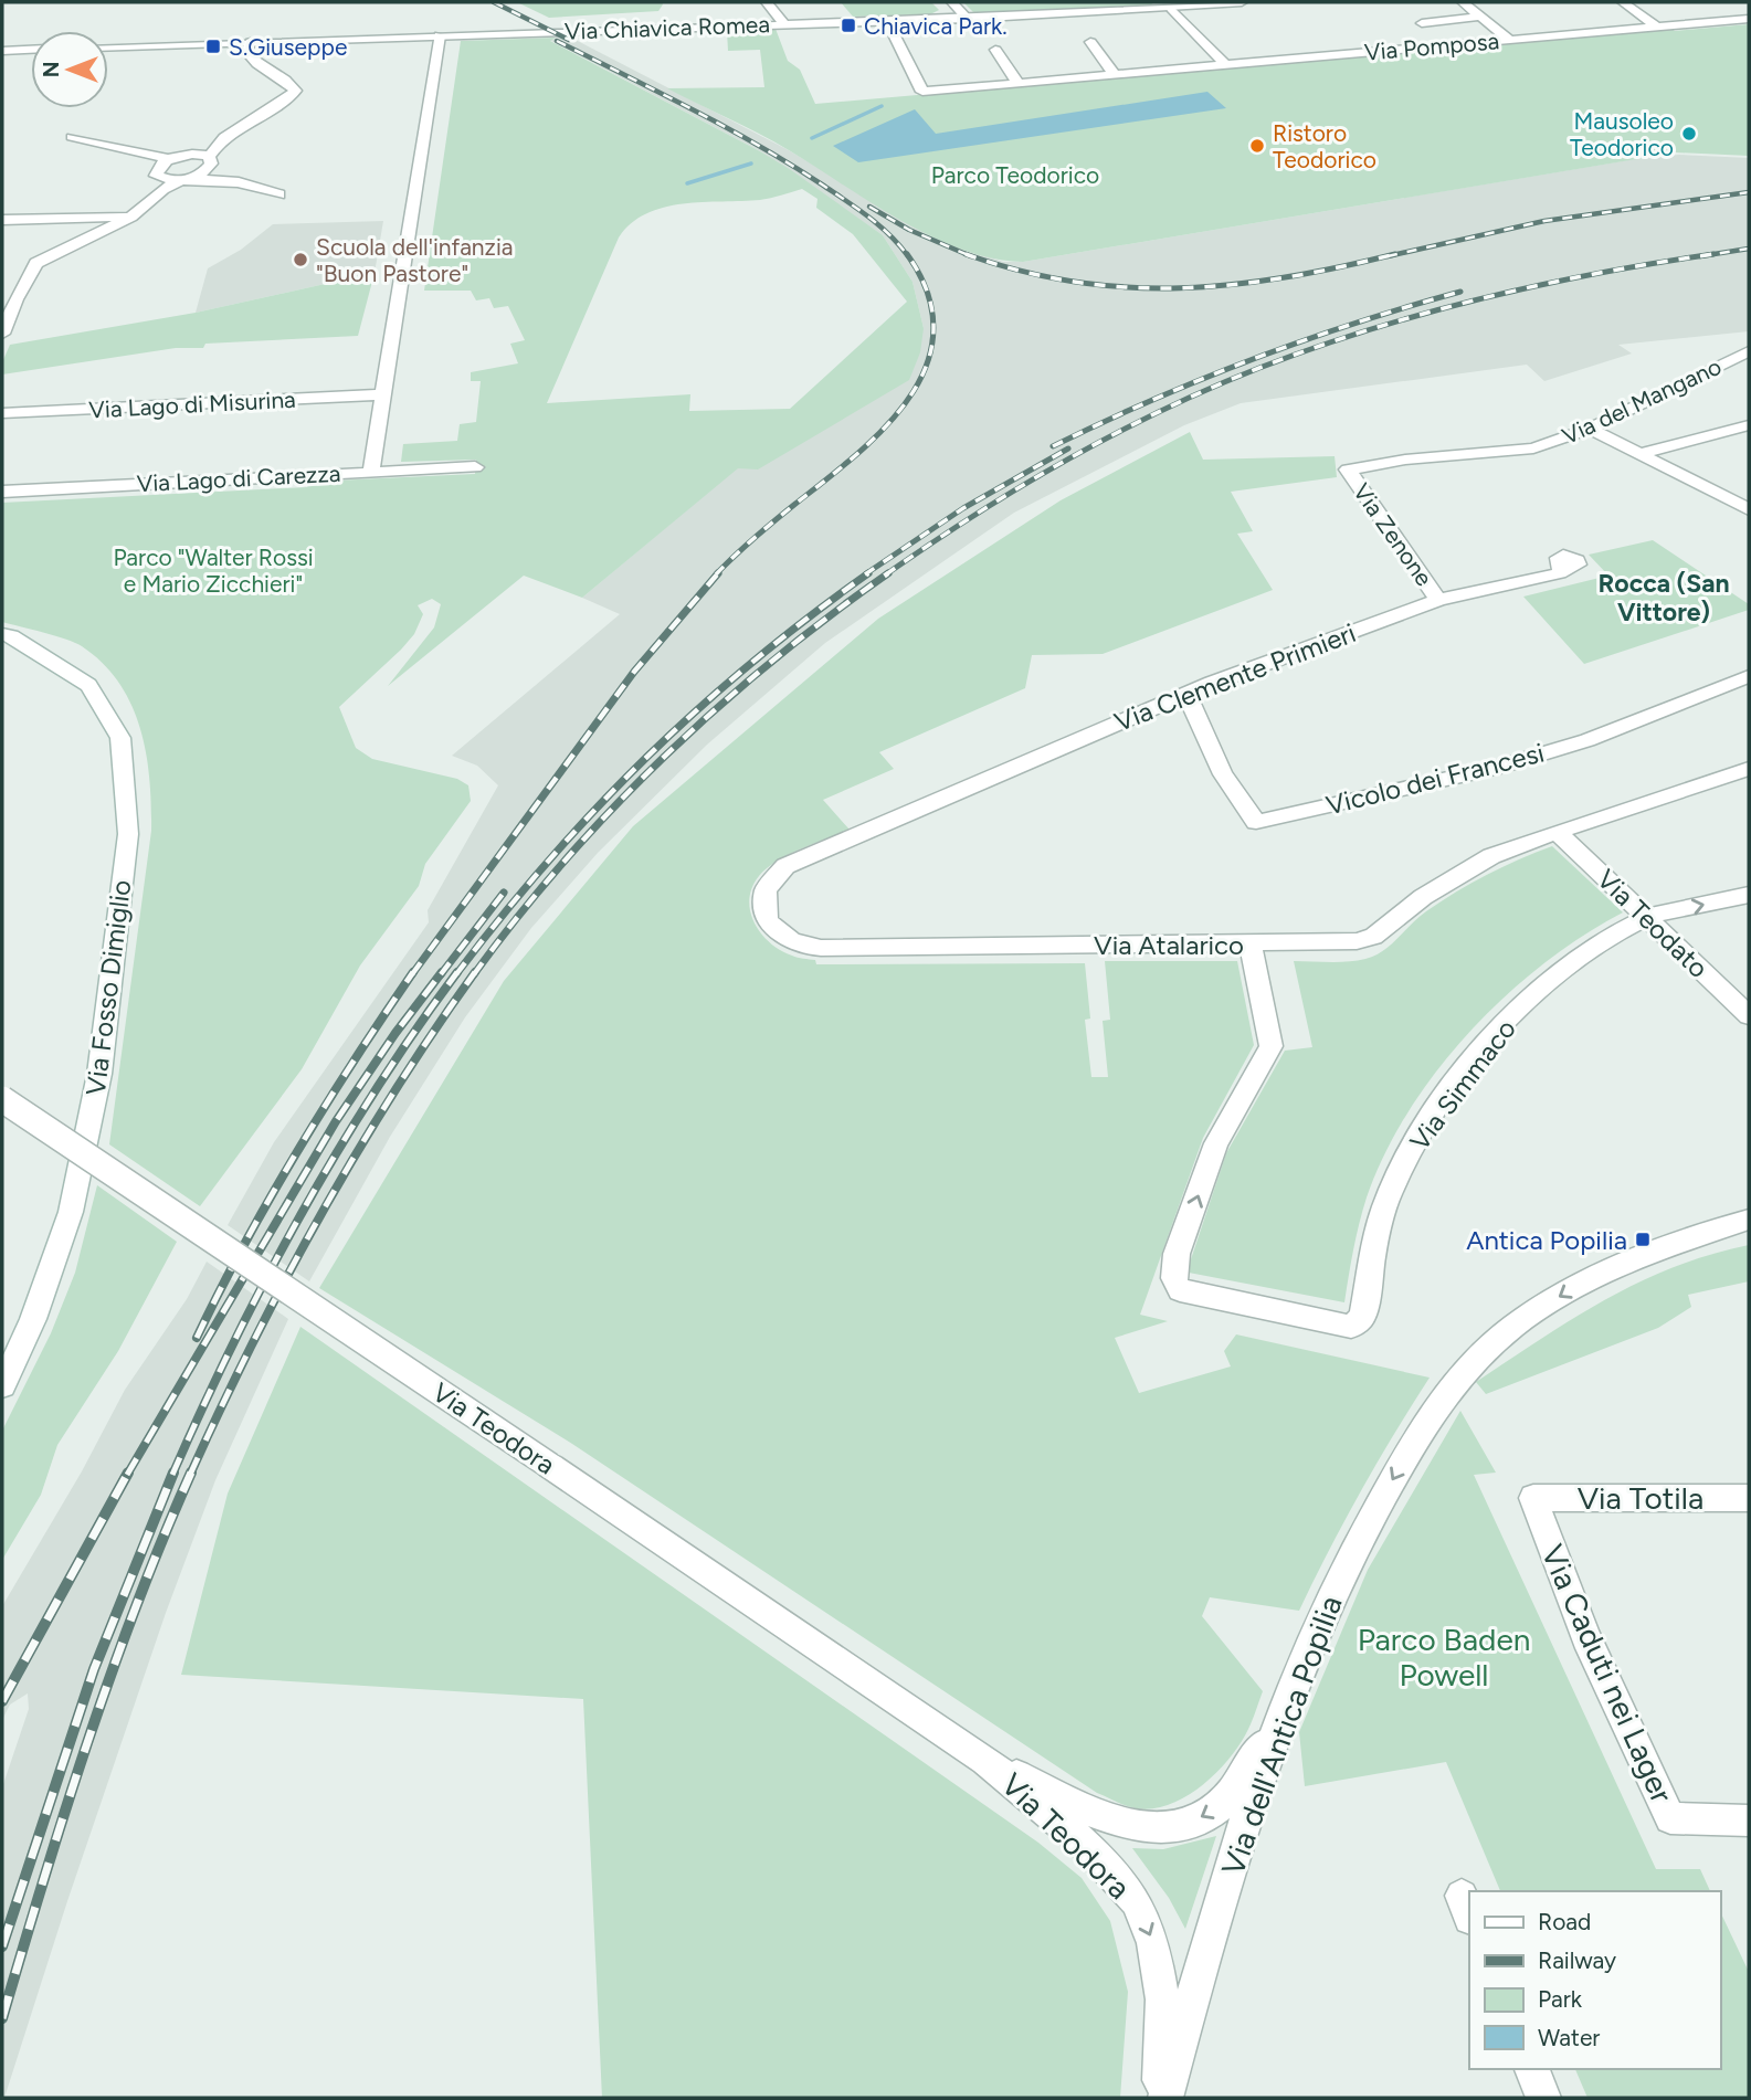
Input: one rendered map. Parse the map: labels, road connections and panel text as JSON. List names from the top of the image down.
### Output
{
  "streets": {
    "street": [
      "Via Chiavica Romea",
      "Via Pomposa",
      "Via del Mangano",
      "Via Lago di Misurina",
      "Via Lago di Carezza",
      "Via Zenone",
      "Via Clemente Primieri",
      "Vicolo dei Francesi",
      "Via Teodato",
      "Via Atalarico",
      "Via Fosso Dimiglio",
      "Via Simmaco",
      "Via Teodora",
      "Via Totila",
      "Via Caduti nei Lager",
      "Via dell'Antica Popilia"
    ]
  },
  "crossings": [
    ["Via Chiavica Romea", "Via Pomposa"],
    ["Via del Mangano", "Via Zenone"],
    ["Via Zenone", "Via Clemente Primieri"],
    ["Via Clemente Primieri", "Vicolo dei Francesi"],
    ["Via Clemente Primieri", "Via Atalarico"],
    ["Via Teodato", "Via Atalarico"],
    ["Via Teodato", "Via Simmaco"],
    ["Via Atalarico", "Via Simmaco"],
    ["Via Teodora", "Via dell'Antica Popilia"],
    ["Via Totila", "Via Caduti nei Lager"]
  ],
  "one_way": ["Via dell'Antica Popilia"],
  "districts": ["Rocca (San Vittore)"],
  "parks": ["Parco Teodorico", "Parco \"Walter Rossi e Mario Zicchieri\"", "Parco Baden Powell"],
  "places": {
    "transit": ["Chiavica Park.", "S.Giuseppe", "Antica Popilia"],
    "other": ["Mausoleo Teodorico", "Ristoro Teodorico", "Scuola dell'infanzia \"Buon Pastore\""]
  },
  "legend": [
    "Road",
    "Railway",
    "Park",
    "Water"
  ],
  "north": "left"
}
